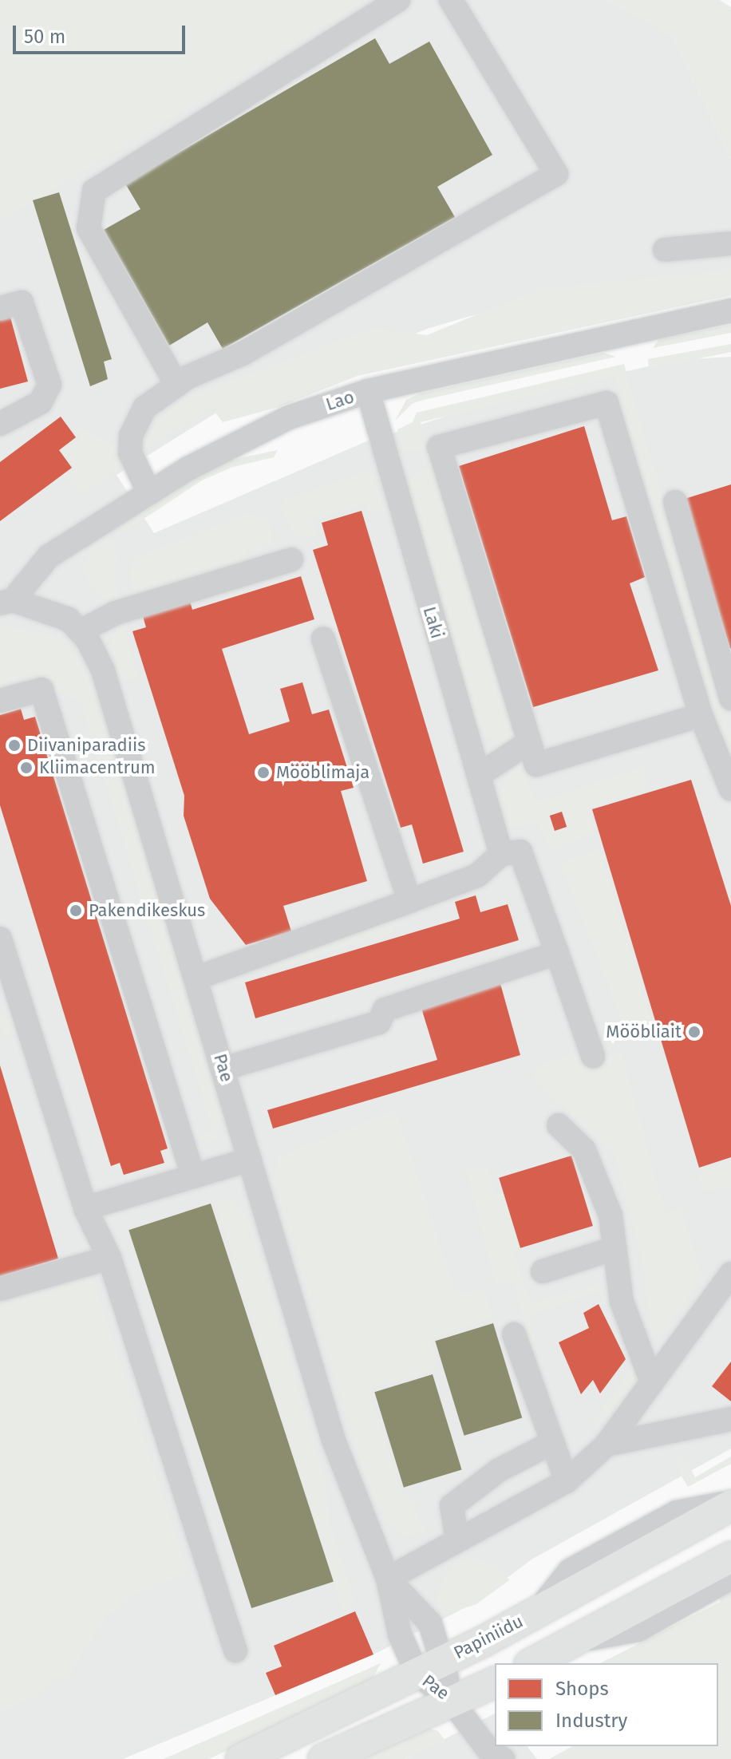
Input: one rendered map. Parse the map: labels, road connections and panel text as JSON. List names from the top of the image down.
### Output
{
  "streets": {
    "main road": ["Papiniidu"],
    "street": ["Lao", "Laki", "Pae"]
  },
  "crossings": [
    ["Lao", "Laki"],
    ["Lao", "Pae"],
    ["Pae", "Papiniidu"]
  ],
  "places": [
    "Diivaniparadiis",
    "Kliimacentrum",
    "Mööblimaja",
    "Pakendikeskus",
    "Mööbliait"
  ],
  "legend": ["Shops", "Industry"],
  "scale_bar": "50 m"
}
